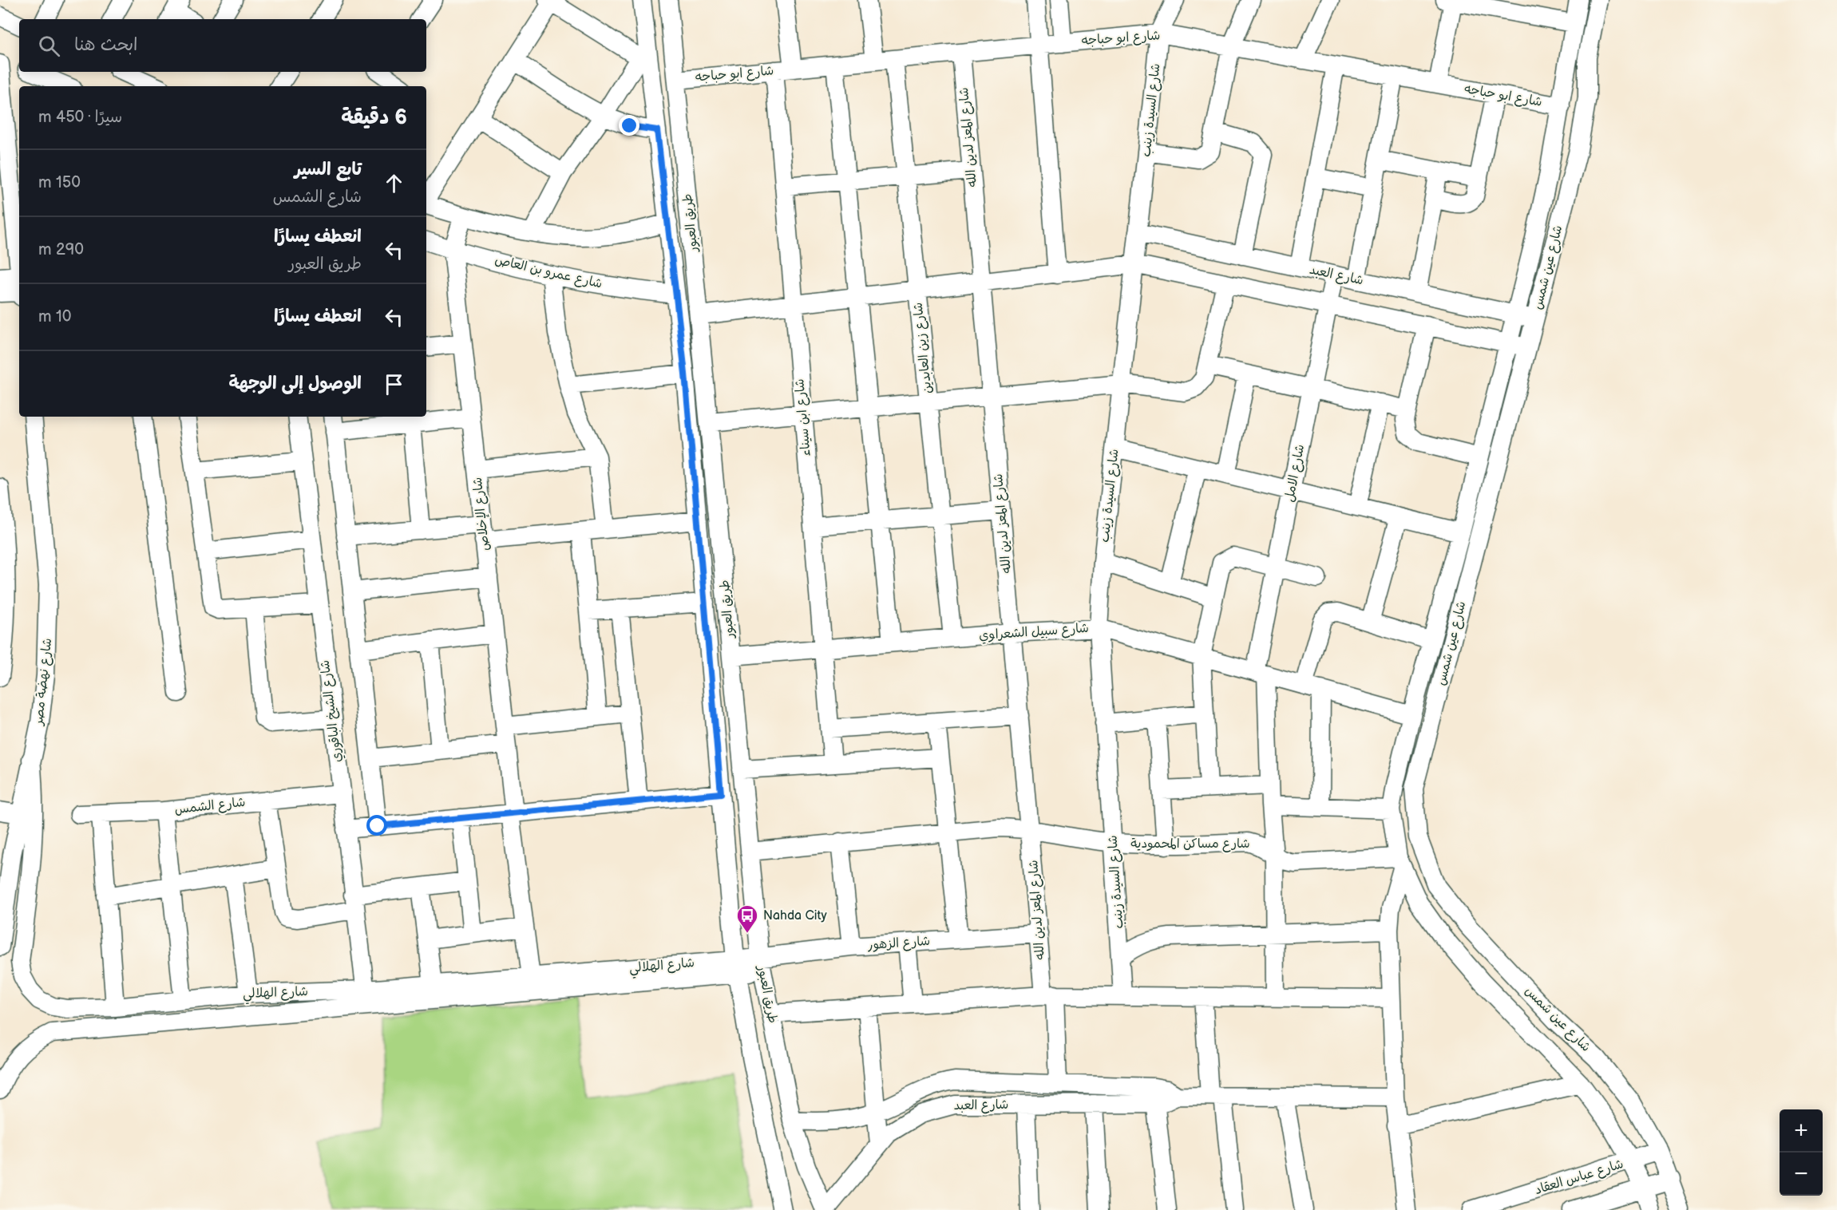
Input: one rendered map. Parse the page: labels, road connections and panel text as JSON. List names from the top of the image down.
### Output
{
  "streets": {
    "street": [
      "شارع ابو حباجه",
      "شارع السيدة زينب",
      "شارع المعز لدين الله",
      "طريق العبور",
      "شارع عين شمس",
      "شارع عمرو بن العاص",
      "شارع العبد",
      "شارع زين العابدين",
      "شارع ابن سيناء",
      "شارع الامل",
      "شارع الإخلاص",
      "شارع سبيل الشعراوي",
      "شارع نهضة مصر",
      "شارع الشيخ الباقوري",
      "شارع الشمس",
      "شارع مساكن المحمودية",
      "شارع الزهور",
      "شارع الهلالي",
      "شارع عباس العقاد"
    ]
  },
  "crossings": [
    ["شارع ابو حباجه", "شارع السيدة زينب"],
    ["شارع ابو حباجه", "شارع المعز لدين الله"],
    ["شارع ابو حباجه", "طريق العبور"],
    ["شارع ابو حباجه", "شارع عين شمس"],
    ["شارع ابو حباجه", "شارع زين العابدين"],
    ["شارع ابو حباجه", "شارع ابن سيناء"],
    ["شارع السيدة زينب", "شارع العبد"],
    ["شارع السيدة زينب", "شارع سبيل الشعراوي"],
    ["شارع السيدة زينب", "شارع مساكن المحمودية"],
    ["شارع المعز لدين الله", "شارع العبد"],
    ["شارع المعز لدين الله", "شارع سبيل الشعراوي"],
    ["شارع المعز لدين الله", "شارع مساكن المحمودية"],
    ["شارع المعز لدين الله", "شارع الزهور"],
    ["طريق العبور", "شارع عمرو بن العاص"],
    ["طريق العبور", "شارع العبد"],
    ["طريق العبور", "شارع سبيل الشعراوي"],
    ["طريق العبور", "شارع مساكن المحمودية"],
    ["طريق العبور", "شارع الزهور"],
    ["طريق العبور", "شارع الهلالي"],
    ["شارع عين شمس", "شارع العبد"],
    ["شارع عين شمس", "شارع سبيل الشعراوي"],
    ["شارع عين شمس", "شارع مساكن المحمودية"],
    ["شارع عين شمس", "شارع عباس العقاد"],
    ["شارع عمرو بن العاص", "شارع الإخلاص"],
    ["شارع العبد", "شارع الامل"],
    ["شارع زين العابدين", "شارع سبيل الشعراوي"],
    ["شارع ابن سيناء", "شارع سبيل الشعراوي"],
    ["شارع الامل", "شارع سبيل الشعراوي"],
    ["شارع الامل", "شارع مساكن المحمودية"],
    ["شارع الإخلاص", "شارع الهلالي"],
    ["شارع نهضة مصر", "شارع الهلالي"],
    ["شارع الشيخ الباقوري", "شارع الشمس"],
    ["شارع الشيخ الباقوري", "شارع الهلالي"],
    ["شارع الزهور", "شارع الهلالي"]
  ],
  "places": {
    "bus stop": ["Nahda City"]
  },
  "page": {
    "search": "ابحث هنا",
    "heading": ["6 دقيقة", "سيرًا · 450 m"],
    "list": [
      ["تابع السير", "شارع الشمس", "150 m"],
      ["انعطف يسارًا", "طريق العبور", "290 m"],
      ["انعطف يسارًا", "10 m"],
      "الوصول إلى الوجهة"
    ],
    "map_buttons": ["+", "−"]
  }
}
